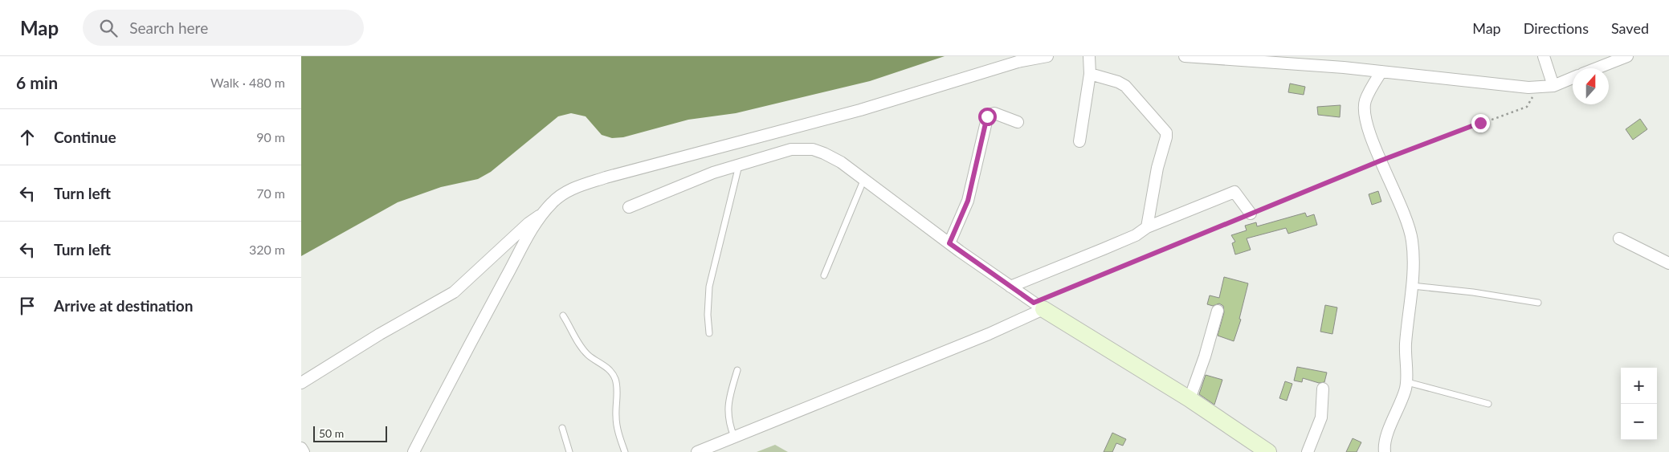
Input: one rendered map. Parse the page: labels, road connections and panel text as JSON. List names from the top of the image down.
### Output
{
  "scale_bar": "50 m",
  "north": "top",
  "page": {
    "header": "Map",
    "search": "Search here",
    "nav": ["Map", "Directions", "Saved"],
    "heading": ["6 min", "Walk · 480 m"],
    "list": [
      ["Continue", "90 m"],
      ["Turn left", "70 m"],
      ["Turn left", "320 m"],
      "Arrive at destination"
    ],
    "map_buttons": ["+", "−"],
    "scale": "50 m"
  }
}
